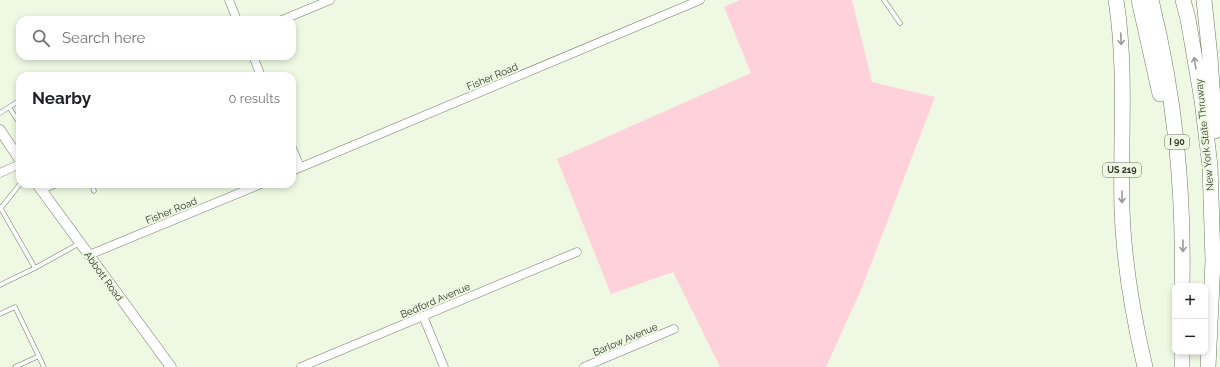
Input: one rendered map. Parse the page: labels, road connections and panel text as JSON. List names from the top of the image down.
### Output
{
  "streets": {
    "highway": ["New York State Thruway", "I 90", "US 219"],
    "street": [
      "Fisher Road",
      "Abbott Road",
      "Bedford Avenue",
      "Barlow Avenue"
    ]
  },
  "crossings": [
    ["Fisher Road", "Abbott Road"]
  ],
  "page": {
    "search": "Search here",
    "heading": ["Nearby", "0 results"],
    "map_buttons": ["+", "−"]
  }
}
